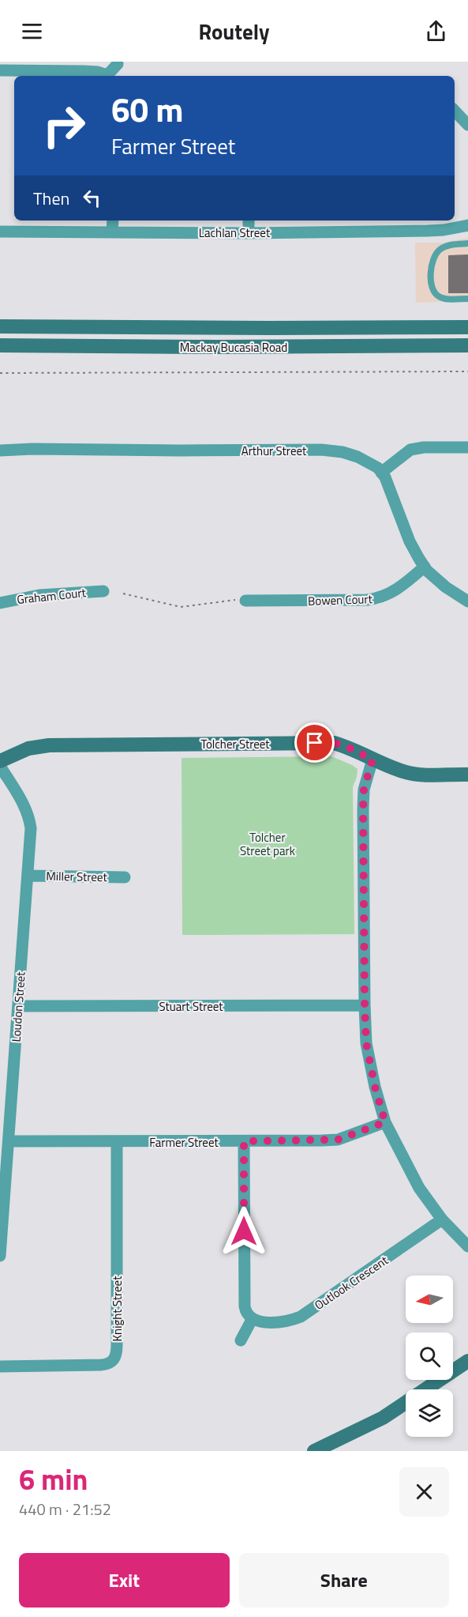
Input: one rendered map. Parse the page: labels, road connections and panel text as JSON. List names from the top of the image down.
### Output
{
  "streets": {
    "main road": ["Mackay Bucasia Road", "Tolcher Street"],
    "street": [
      "Lachlan Street",
      "Arthur Street",
      "Graham Court",
      "Bowen Court",
      "Miller Street",
      "Stuart Street",
      "Loudon Street",
      "Farmer Street",
      "Outlook Crescent",
      "Knight Street"
    ]
  },
  "crossings": [
    ["Arthur Street", "Bowen Court"],
    ["Miller Street", "Loudon Street"],
    ["Stuart Street", "Loudon Street"],
    ["Loudon Street", "Farmer Street"],
    ["Farmer Street", "Knight Street"]
  ],
  "parks": ["Tolcher Street park"],
  "north": "left",
  "page": {
    "header": "Routely",
    "turn": ["60 m", "Farmer Street"],
    "then": "Then",
    "heading": ["6 min", "440 m · 21:52"],
    "buttons": ["Exit", "Share"]
  }
}
